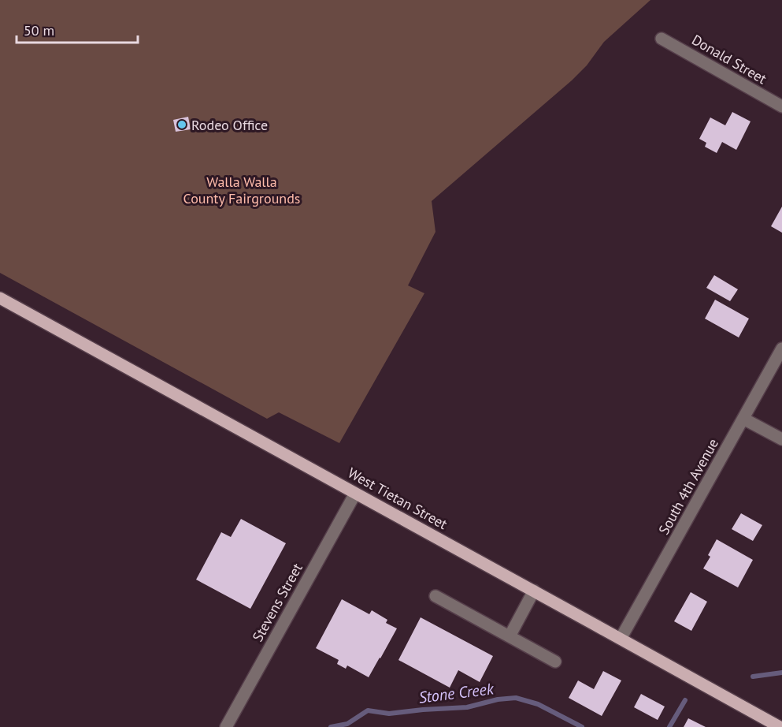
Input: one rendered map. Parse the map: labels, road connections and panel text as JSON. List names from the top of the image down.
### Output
{
  "streets": {
    "main road": ["West Tietan Street"],
    "street": ["Donald Street", "South 4th Avenue", "Stevens Street"]
  },
  "crossings": [
    ["South 4th Avenue", "West Tietan Street"],
    ["West Tietan Street", "Stevens Street"]
  ],
  "water": ["Stone Creek"],
  "parks": ["Walla Walla County Fairgrounds"],
  "places": ["Rodeo Office"],
  "scale_bar": "50 m"
}
